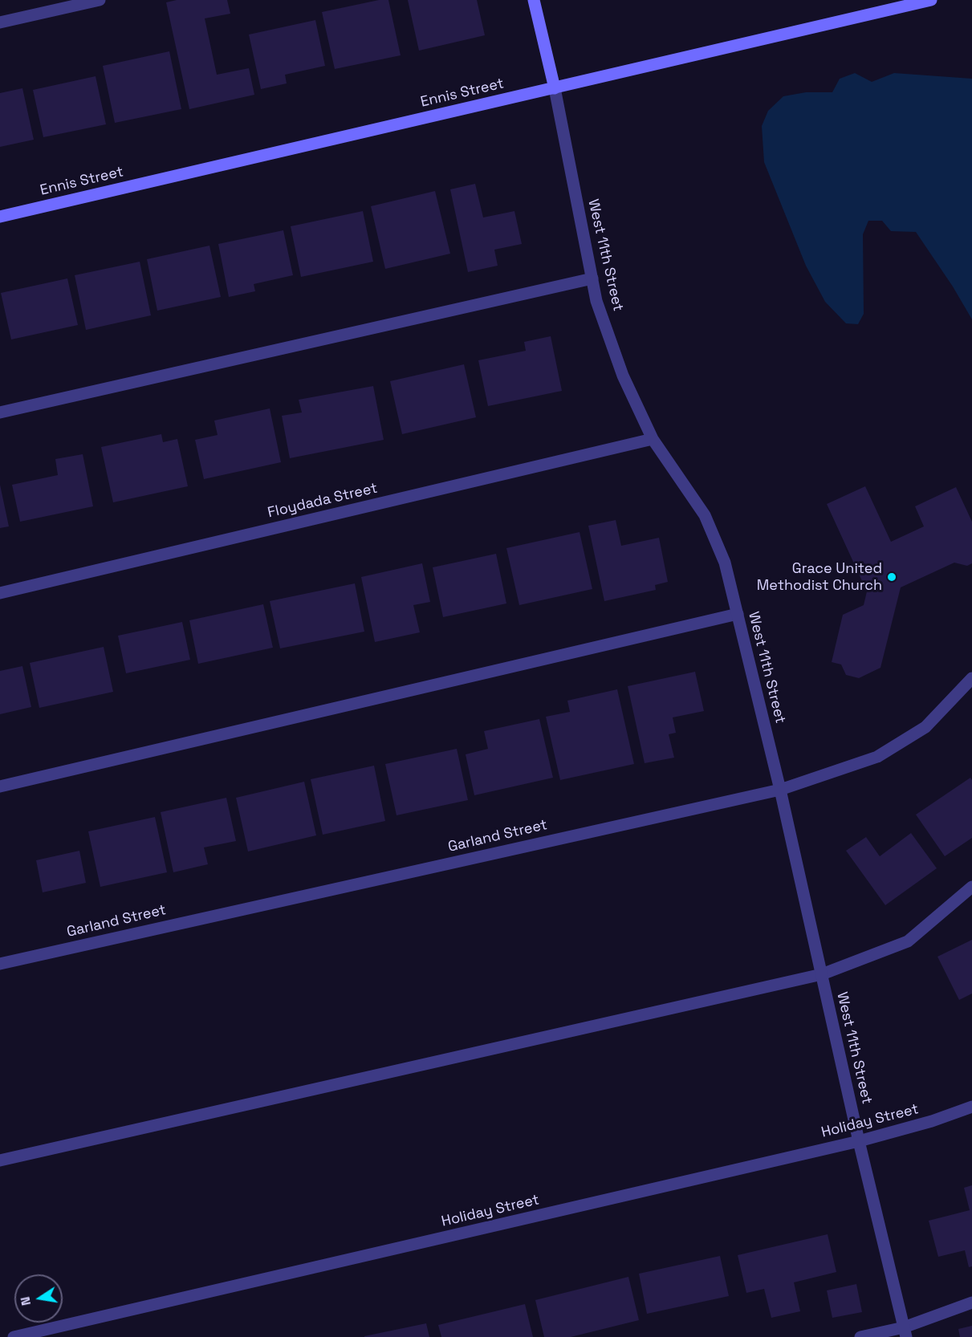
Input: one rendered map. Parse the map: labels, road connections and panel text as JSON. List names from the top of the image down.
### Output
{
  "streets": {
    "main road": ["Ennis Street", "West 11th Street"],
    "street": ["Floydada Street", "Garland Street", "Holiday Street"]
  },
  "crossings": [
    ["Ennis Street", "West 11th Street"],
    ["West 11th Street", "Floydada Street"],
    ["West 11th Street", "Garland Street"],
    ["West 11th Street", "Holiday Street"]
  ],
  "places": ["Grace United Methodist Church"],
  "north": "left"
}
